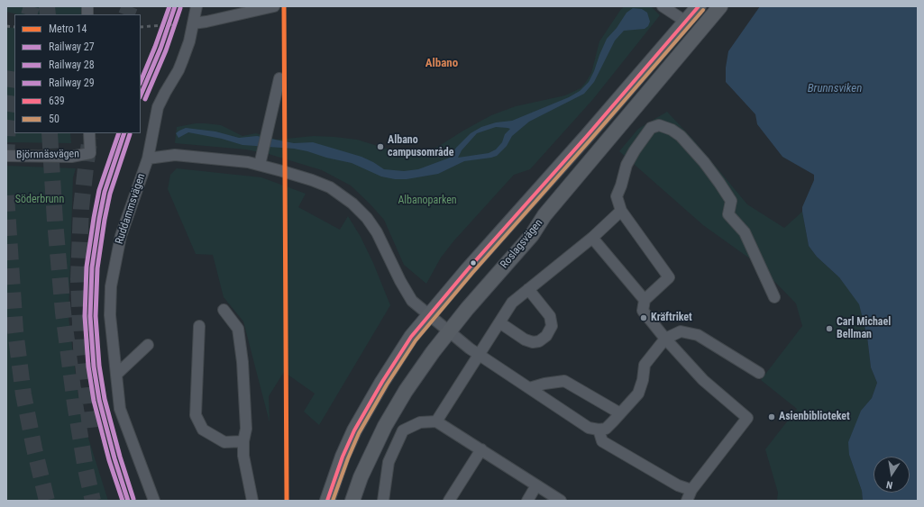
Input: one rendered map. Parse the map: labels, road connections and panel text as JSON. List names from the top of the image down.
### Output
{
  "streets": {
    "main road": ["Roslagsvägen"],
    "street": ["Björnnäsvägen", "Ruddammsvägen"]
  },
  "districts": ["Albano"],
  "water": ["Brunnsviken"],
  "parks": ["Söderbrunn", "Albanoparken"],
  "places": [
    "Albano campusområde",
    "Kräftriket",
    "Carl Michael Bellman",
    "Asienbiblioteket"
  ],
  "lines": [
    "metro line 14",
    "rail line 27",
    "rail line 29",
    "transit line 639",
    "rail line 28",
    "transit line 50"
  ],
  "legend": [
    "Metro 14",
    "Railway 27",
    "Railway 28",
    "Railway 29",
    "639",
    "50"
  ],
  "north": "bottom"
}
